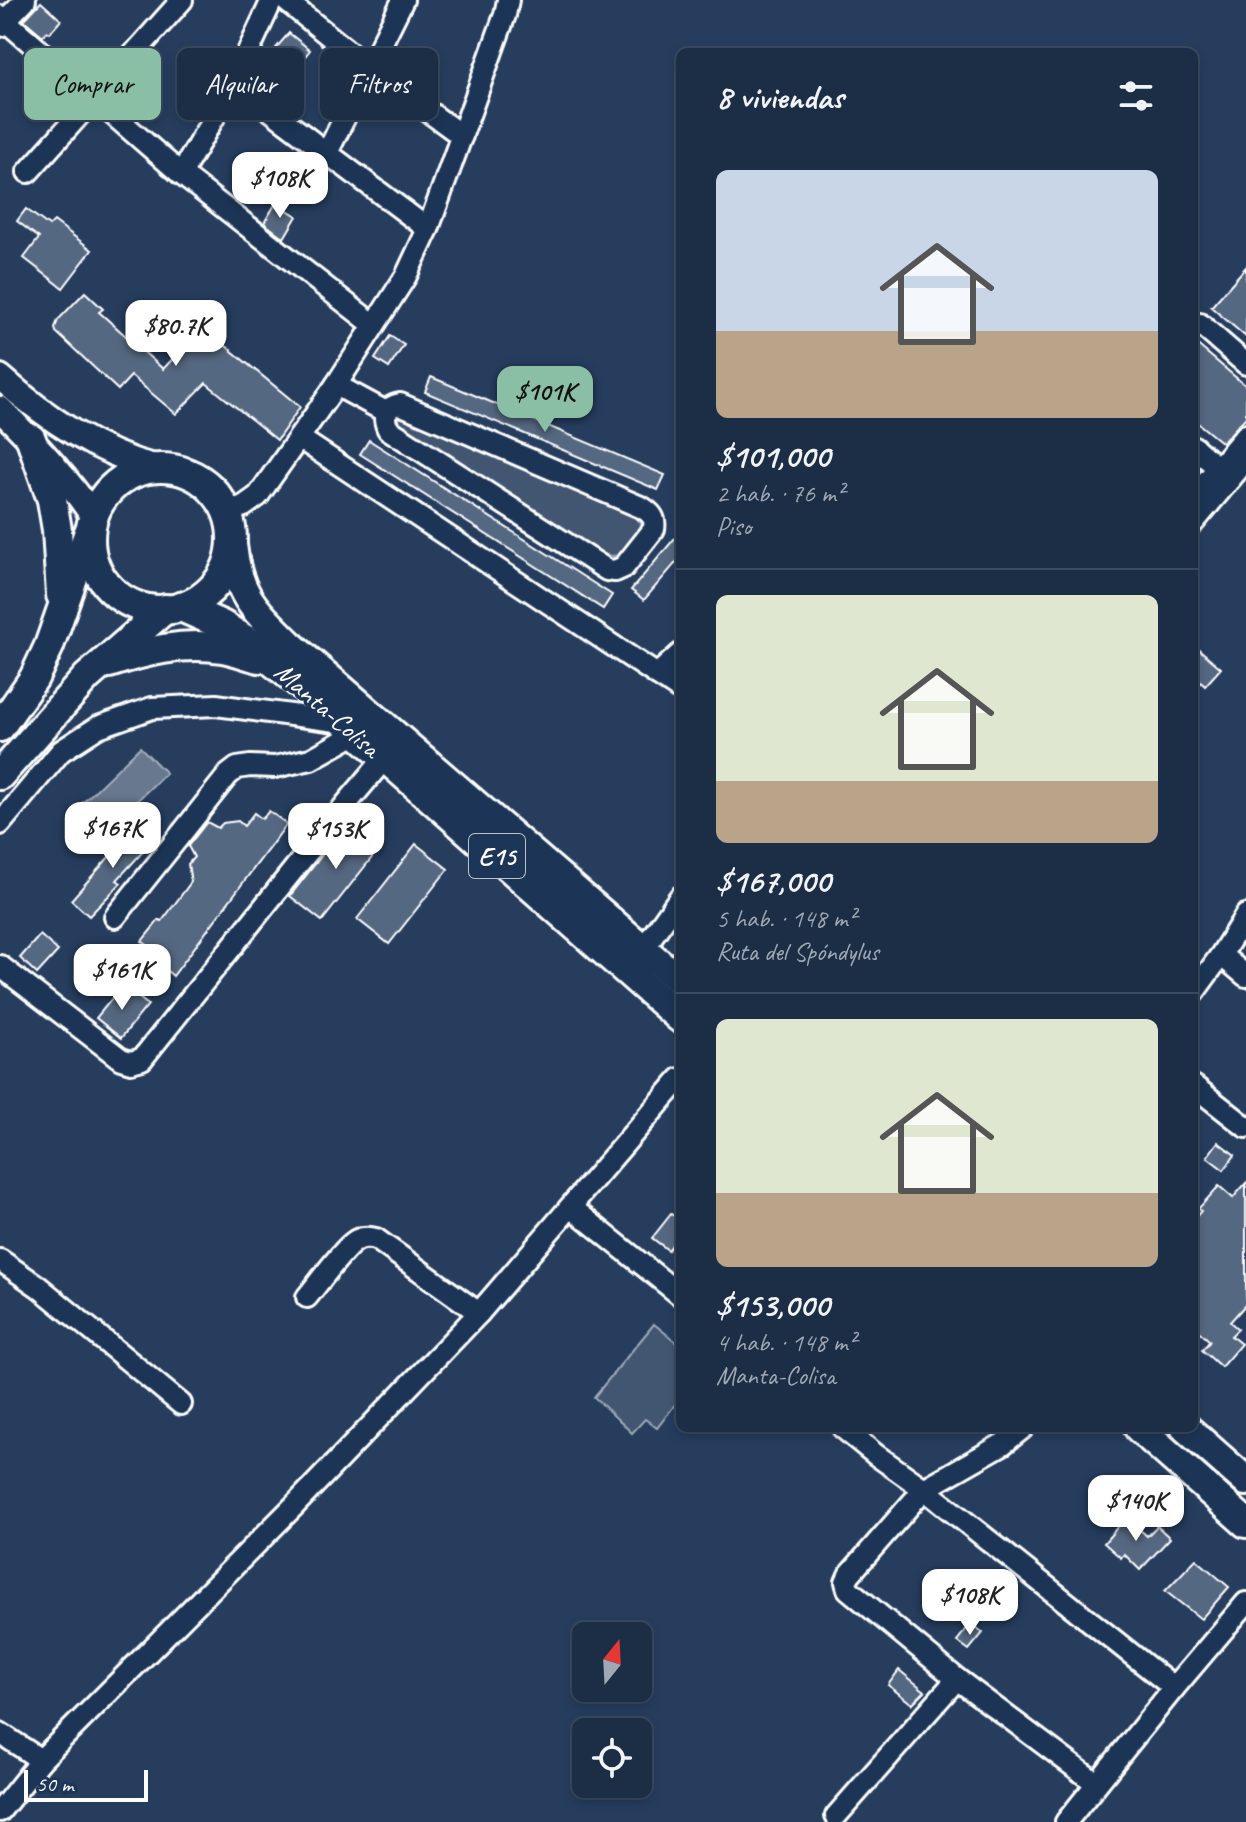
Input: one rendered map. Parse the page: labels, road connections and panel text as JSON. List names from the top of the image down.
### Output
{
  "streets": {
    "highway": ["Manta-Colisa", "E15"]
  },
  "crossings": [
    ["Manta-Colisa", "E15"]
  ],
  "scale_bar": "50 m",
  "north": "top",
  "page": {
    "chip": ["Comprar", "Alquilar", "Filtros"],
    "heading": "8 viviendas",
    "list": [
      {
        "name": "$101,000",
        "note": "2 hab. · 76 m² · Piso"
      },
      {
        "name": "$167,000",
        "note": "5 hab. · 148 m² · Ruta del Spóndylus"
      },
      {
        "name": "$153,000",
        "note": "4 hab. · 148 m² · Manta-Colisa"
      }
    ],
    "price": [
      "$108K",
      "$80.7K",
      "$101K",
      "$167K",
      "$153K",
      "$161K",
      "$140K",
      "$108K"
    ],
    "scale": "50 m"
  }
}
